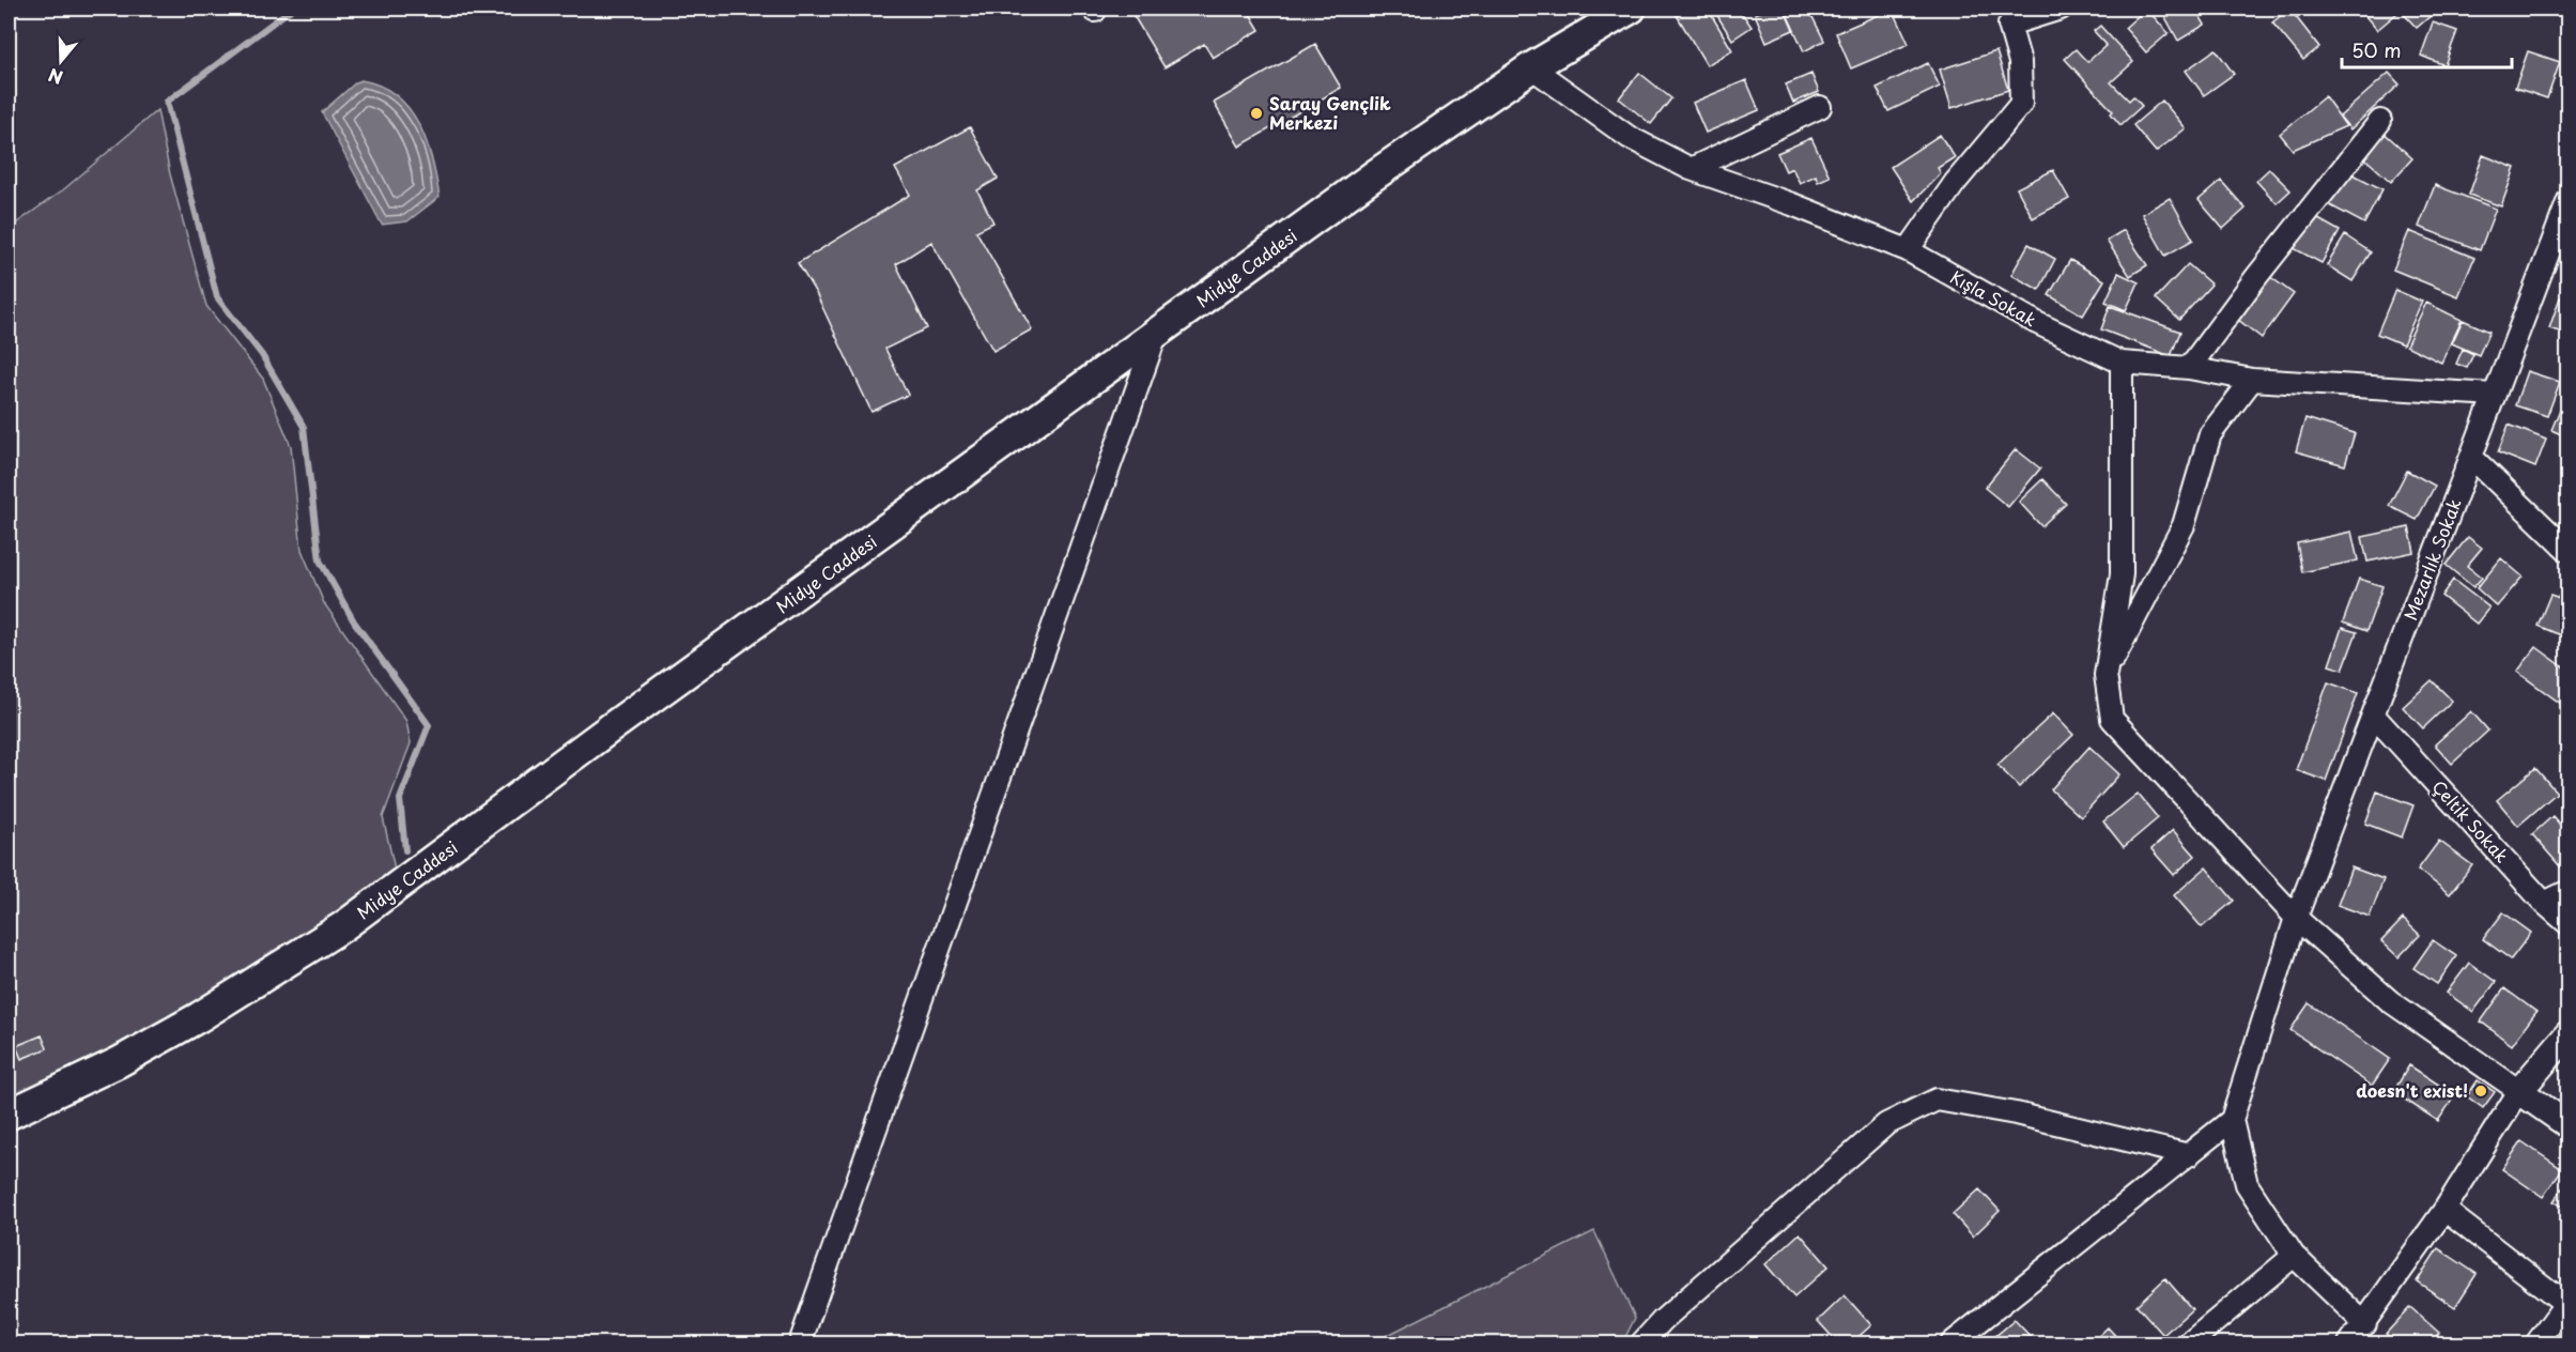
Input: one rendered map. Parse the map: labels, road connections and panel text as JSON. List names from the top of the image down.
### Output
{
  "streets": {
    "main road": ["Midye Caddesi"],
    "street": ["Kışla Sokak", "Mezarlık Sokak", "Çeltik Sokak"]
  },
  "crossings": [
    ["Midye Caddesi", "Kışla Sokak"],
    ["Kışla Sokak", "Mezarlık Sokak"],
    ["Mezarlık Sokak", "Çeltik Sokak"]
  ],
  "places": ["Saray Gençlik Merkezi", "doesn't exist!"],
  "scale_bar": "50 m",
  "north": "bottom"
}
